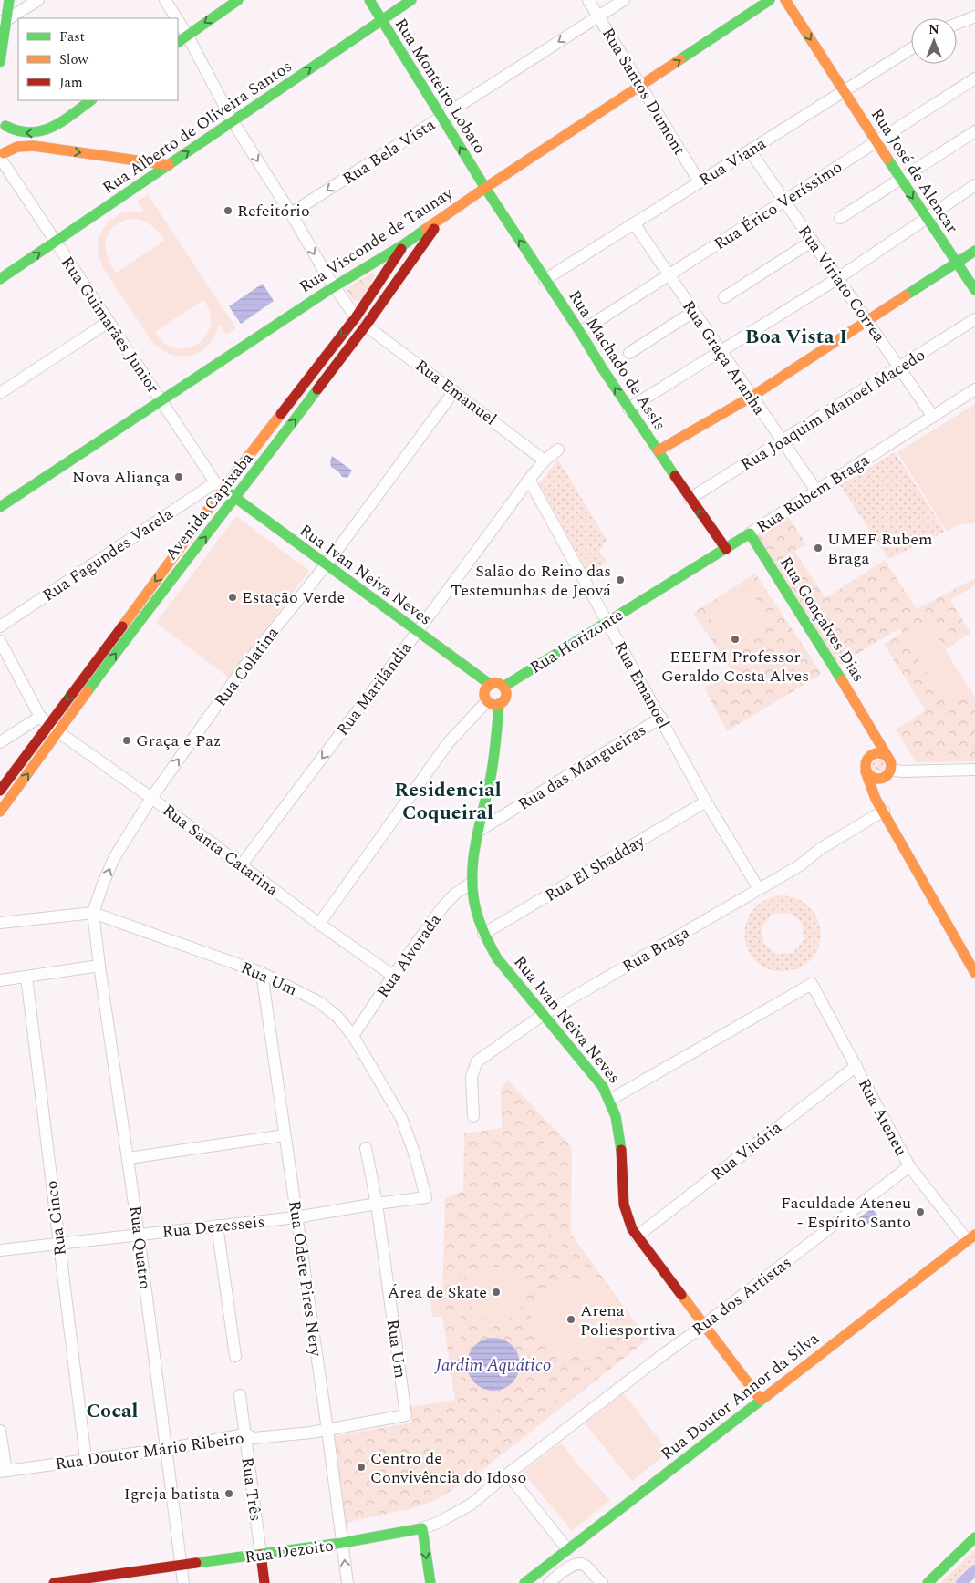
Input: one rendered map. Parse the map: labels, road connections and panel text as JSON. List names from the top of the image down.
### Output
{
  "streets": {
    "street": [
      "Rua Monteiro Lobato",
      "Rua Santos Dumont",
      "Rua Alberto de Oliveira Santos",
      "Rua Bela Vista",
      "Rua Viana",
      "Rua José de Alencar",
      "Rua Érico Veríssimo",
      "Rua Visconde de Taunay",
      "Rua Viriato Correa",
      "Rua Guimarães Junior",
      "Rua Graça Aranha",
      "Rua Machado de Assis",
      "Rua Emanuel",
      "Rua Joaquim Manoel Macedo",
      "Rua Rubem Braga",
      "Avenida Capixaba",
      "Rua Fagundes Varela",
      "Rua Ivan Neiva Neves",
      "Rua Gonçalves Dias",
      "Rua Horizonte",
      "Rua Colatina",
      "Rua Emanoel",
      "Rua Marilândia",
      "Rua das Mangueiras",
      "Rua Santa Catarina",
      "Rua El Shadday",
      "Rua Braga",
      "Rua Alvorada",
      "Rua Um",
      "Rua Ateneu",
      "Rua Vitória",
      "Rua Cinco",
      "Rua Dezesseis",
      "Rua Quatro",
      "Rua Odete Pires Nery",
      "Rua dos Artistas",
      "Rua Doutor Annor da Silva",
      "Rua Doutor Mário Ribeiro",
      "Rua Três",
      "Rua Dezoito"
    ]
  },
  "crossings": [
    ["Rua Monteiro Lobato", "Rua Alberto de Oliveira Santos"],
    ["Rua Monteiro Lobato", "Rua Bela Vista"],
    ["Rua Monteiro Lobato", "Rua Visconde de Taunay"],
    ["Rua Monteiro Lobato", "Rua Machado de Assis"],
    ["Rua Santos Dumont", "Rua Bela Vista"],
    ["Rua Santos Dumont", "Rua Viana"],
    ["Rua Santos Dumont", "Rua Visconde de Taunay"],
    ["Rua Alberto de Oliveira Santos", "Rua Guimarães Junior"],
    ["Rua Viana", "Rua José de Alencar"],
    ["Rua Viana", "Rua Viriato Correa"],
    ["Rua Viana", "Rua Graça Aranha"],
    ["Rua Viana", "Rua Machado de Assis"],
    ["Rua José de Alencar", "Rua Érico Veríssimo"],
    ["Rua Érico Veríssimo", "Rua Viriato Correa"],
    ["Rua Érico Veríssimo", "Rua Graça Aranha"],
    ["Rua Érico Veríssimo", "Rua Machado de Assis"],
    ["Rua Visconde de Taunay", "Rua Guimarães Junior"],
    ["Rua Visconde de Taunay", "Rua Machado de Assis"],
    ["Rua Visconde de Taunay", "Avenida Capixaba"],
    ["Rua Viriato Correa", "Rua Joaquim Manoel Macedo"],
    ["Rua Viriato Correa", "Rua Rubem Braga"],
    ["Rua Guimarães Junior", "Avenida Capixaba"],
    ["Rua Guimarães Junior", "Rua Fagundes Varela"],
    ["Rua Guimarães Junior", "Rua Ivan Neiva Neves"],
    ["Rua Graça Aranha", "Rua Joaquim Manoel Macedo"],
    ["Rua Graça Aranha", "Rua Rubem Braga"],
    ["Rua Machado de Assis", "Rua Joaquim Manoel Macedo"],
    ["Rua Machado de Assis", "Rua Rubem Braga"],
    ["Rua Emanuel", "Avenida Capixaba"],
    ["Rua Emanuel", "Rua Colatina"],
    ["Rua Emanuel", "Rua Marilândia"],
    ["Rua Rubem Braga", "Rua Gonçalves Dias"],
    ["Rua Rubem Braga", "Rua Horizonte"],
    ["Avenida Capixaba", "Rua Fagundes Varela"],
    ["Avenida Capixaba", "Rua Ivan Neiva Neves"],
    ["Avenida Capixaba", "Rua Santa Catarina"],
    ["Rua Fagundes Varela", "Rua Ivan Neiva Neves"],
    ["Rua Ivan Neiva Neves", "Rua Horizonte"],
    ["Rua Ivan Neiva Neves", "Rua Colatina"],
    ["Rua Ivan Neiva Neves", "Rua Marilândia"],
    ["Rua Ivan Neiva Neves", "Rua das Mangueiras"],
    ["Rua Ivan Neiva Neves", "Rua El Shadday"],
    ["Rua Ivan Neiva Neves", "Rua Braga"],
    ["Rua Ivan Neiva Neves", "Rua Alvorada"],
    ["Rua Ivan Neiva Neves", "Rua Ateneu"],
    ["Rua Ivan Neiva Neves", "Rua Vitória"],
    ["Rua Ivan Neiva Neves", "Rua dos Artistas"],
    ["Rua Ivan Neiva Neves", "Rua Doutor Annor da Silva"],
    ["Rua Gonçalves Dias", "Rua Braga"],
    ["Rua Horizonte", "Rua Emanoel"],
    ["Rua Colatina", "Rua Santa Catarina"],
    ["Rua Colatina", "Rua Um"],
    ["Rua Colatina", "Rua Quatro"],
    ["Rua Emanoel", "Rua Marilândia"],
    ["Rua Emanoel", "Rua das Mangueiras"],
    ["Rua Emanoel", "Rua El Shadday"],
    ["Rua Emanoel", "Rua Braga"],
    ["Rua Marilândia", "Rua Santa Catarina"],
    ["Rua Santa Catarina", "Rua Alvorada"],
    ["Rua Alvorada", "Rua Um"],
    ["Rua Um", "Rua Dezesseis"],
    ["Rua Um", "Rua Quatro"],
    ["Rua Um", "Rua Odete Pires Nery"],
    ["Rua Um", "Rua Doutor Mário Ribeiro"],
    ["Rua Ateneu", "Rua Vitória"],
    ["Rua Ateneu", "Rua dos Artistas"],
    ["Rua Ateneu", "Rua Doutor Annor da Silva"],
    ["Rua Cinco", "Rua Dezesseis"],
    ["Rua Cinco", "Rua Doutor Mário Ribeiro"],
    ["Rua Dezesseis", "Rua Quatro"],
    ["Rua Dezesseis", "Rua Odete Pires Nery"],
    ["Rua Quatro", "Rua Doutor Mário Ribeiro"],
    ["Rua Quatro", "Rua Dezoito"],
    ["Rua Odete Pires Nery", "Rua Doutor Mário Ribeiro"],
    ["Rua Odete Pires Nery", "Rua Dezoito"],
    ["Rua dos Artistas", "Rua Dezoito"],
    ["Rua Doutor Mário Ribeiro", "Rua Três"],
    ["Rua Três", "Rua Dezoito"]
  ],
  "one_way": [
    "Rua Monteiro Lobato",
    "Rua Alberto de Oliveira Santos",
    "Rua Bela Vista",
    "Rua José de Alencar",
    "Rua Machado de Assis",
    "Rua Colatina"
  ],
  "districts": ["Boa Vista I", "Residencial Coqueiral", "Cocal"],
  "water": ["Jardim Aquático"],
  "places": [
    "Refeitório",
    "Nova Aliança",
    "UMEF Rubem Braga",
    "Salão do Reino das Testemunhas de Jeová",
    "Estação Verde",
    "EEEFM Professor Geraldo Costa Alves",
    "Graça e Paz",
    "Faculdade Ateneu - Espírito Santo",
    "Área de Skate",
    "Arena Poliesportiva",
    "Centro de Convivência do Idoso",
    "Igreja batista"
  ],
  "legend": ["Fast", "Slow", "Jam"],
  "north": "top"
}
